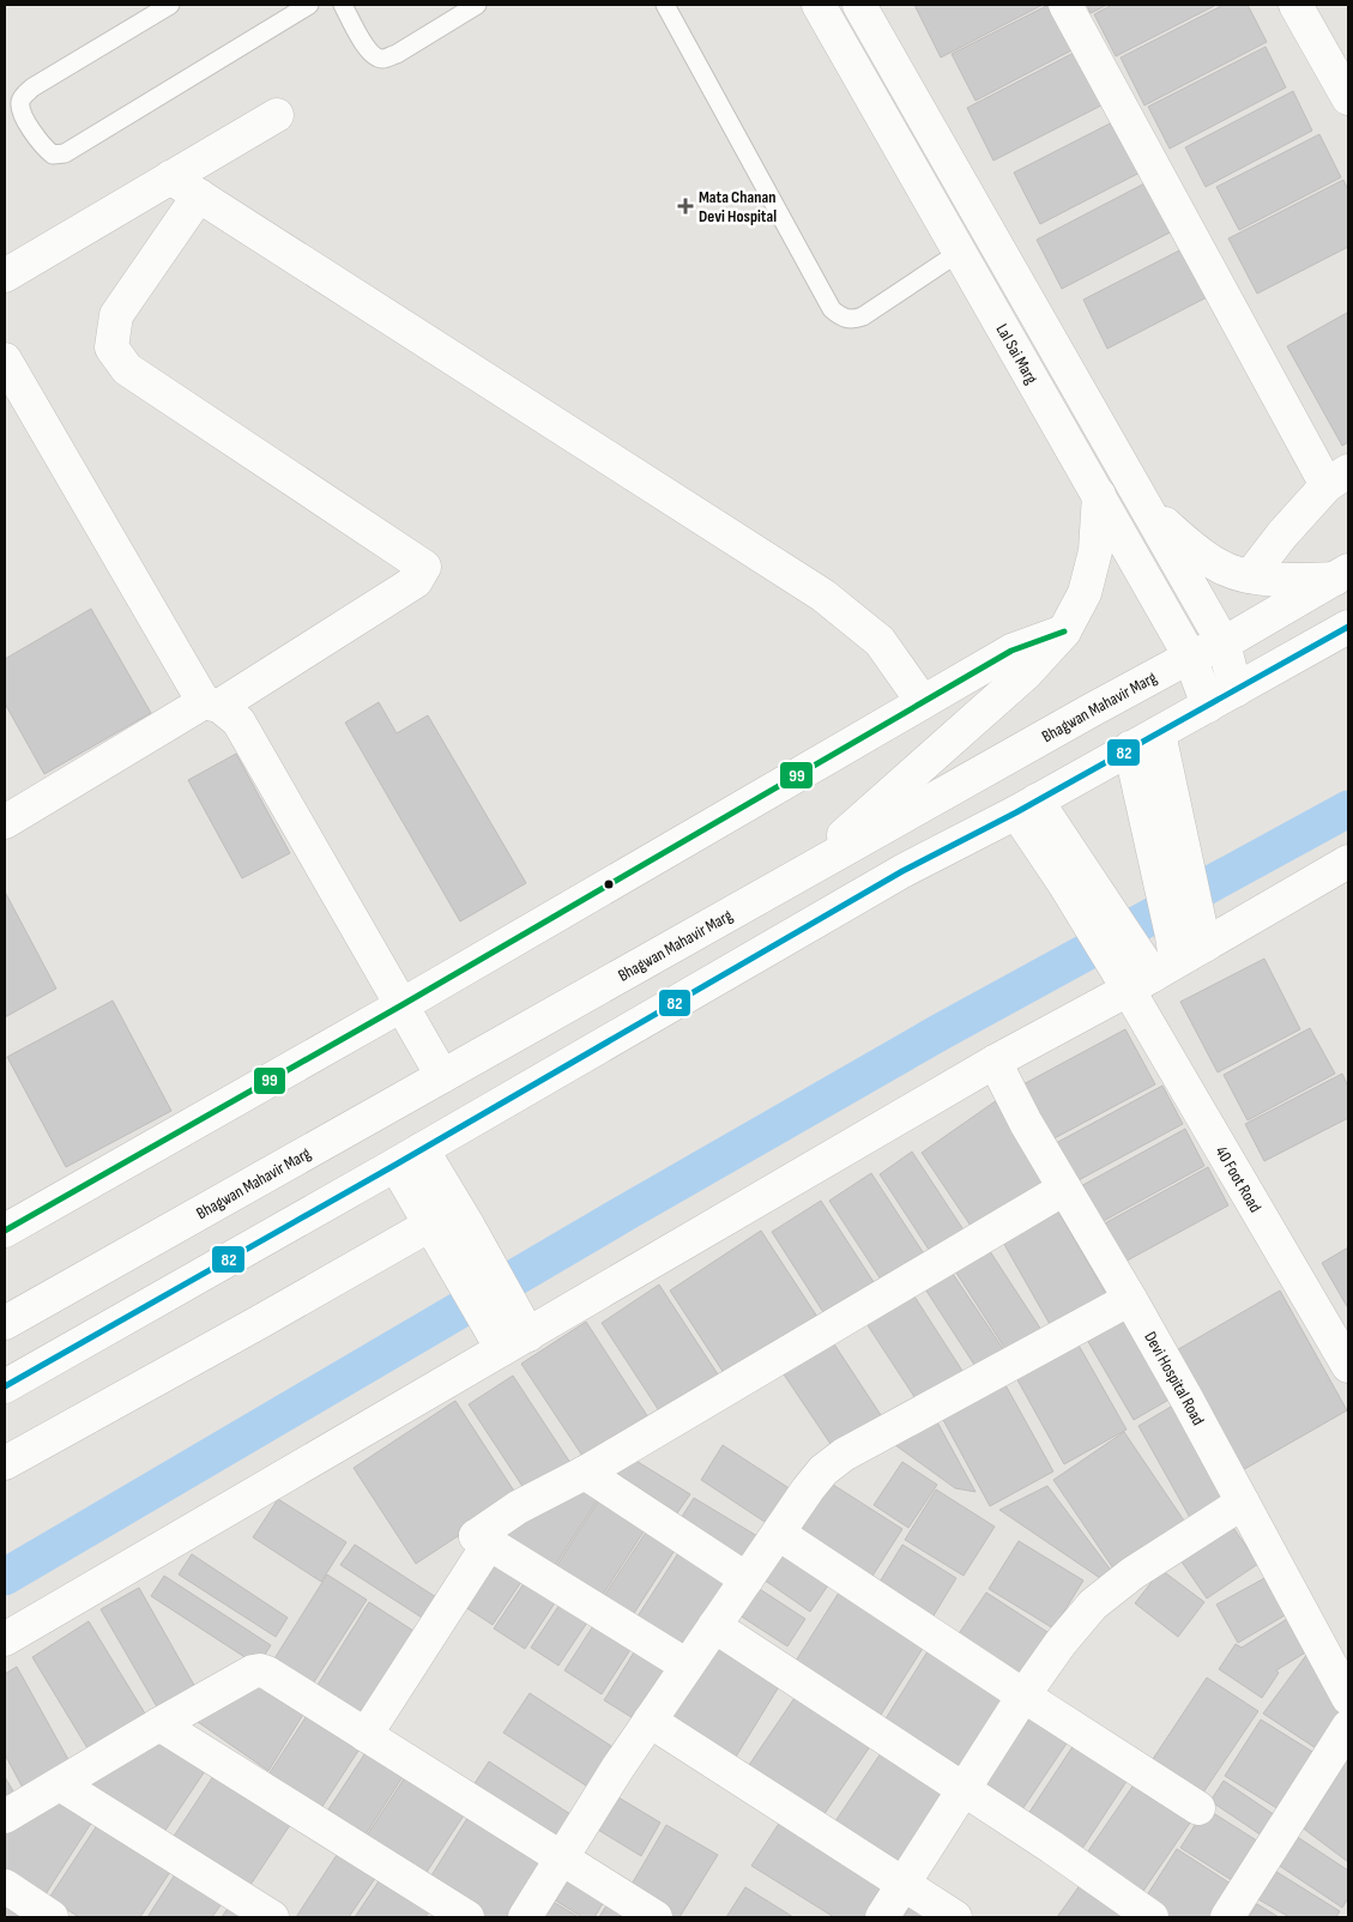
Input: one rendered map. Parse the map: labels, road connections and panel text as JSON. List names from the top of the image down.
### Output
{
  "streets": {
    "street": [
      "Lal Sai Marg",
      "Bhagwan Mahavir Marg",
      "40 Foot Road",
      "Devi Hospital Road"
    ]
  },
  "crossings": [
    ["Lal Sai Marg", "Bhagwan Mahavir Marg"]
  ],
  "places": {
    "health": ["Mata Chanan Devi Hospital"]
  },
  "lines": ["transit line 82", "transit line 99"]
}
